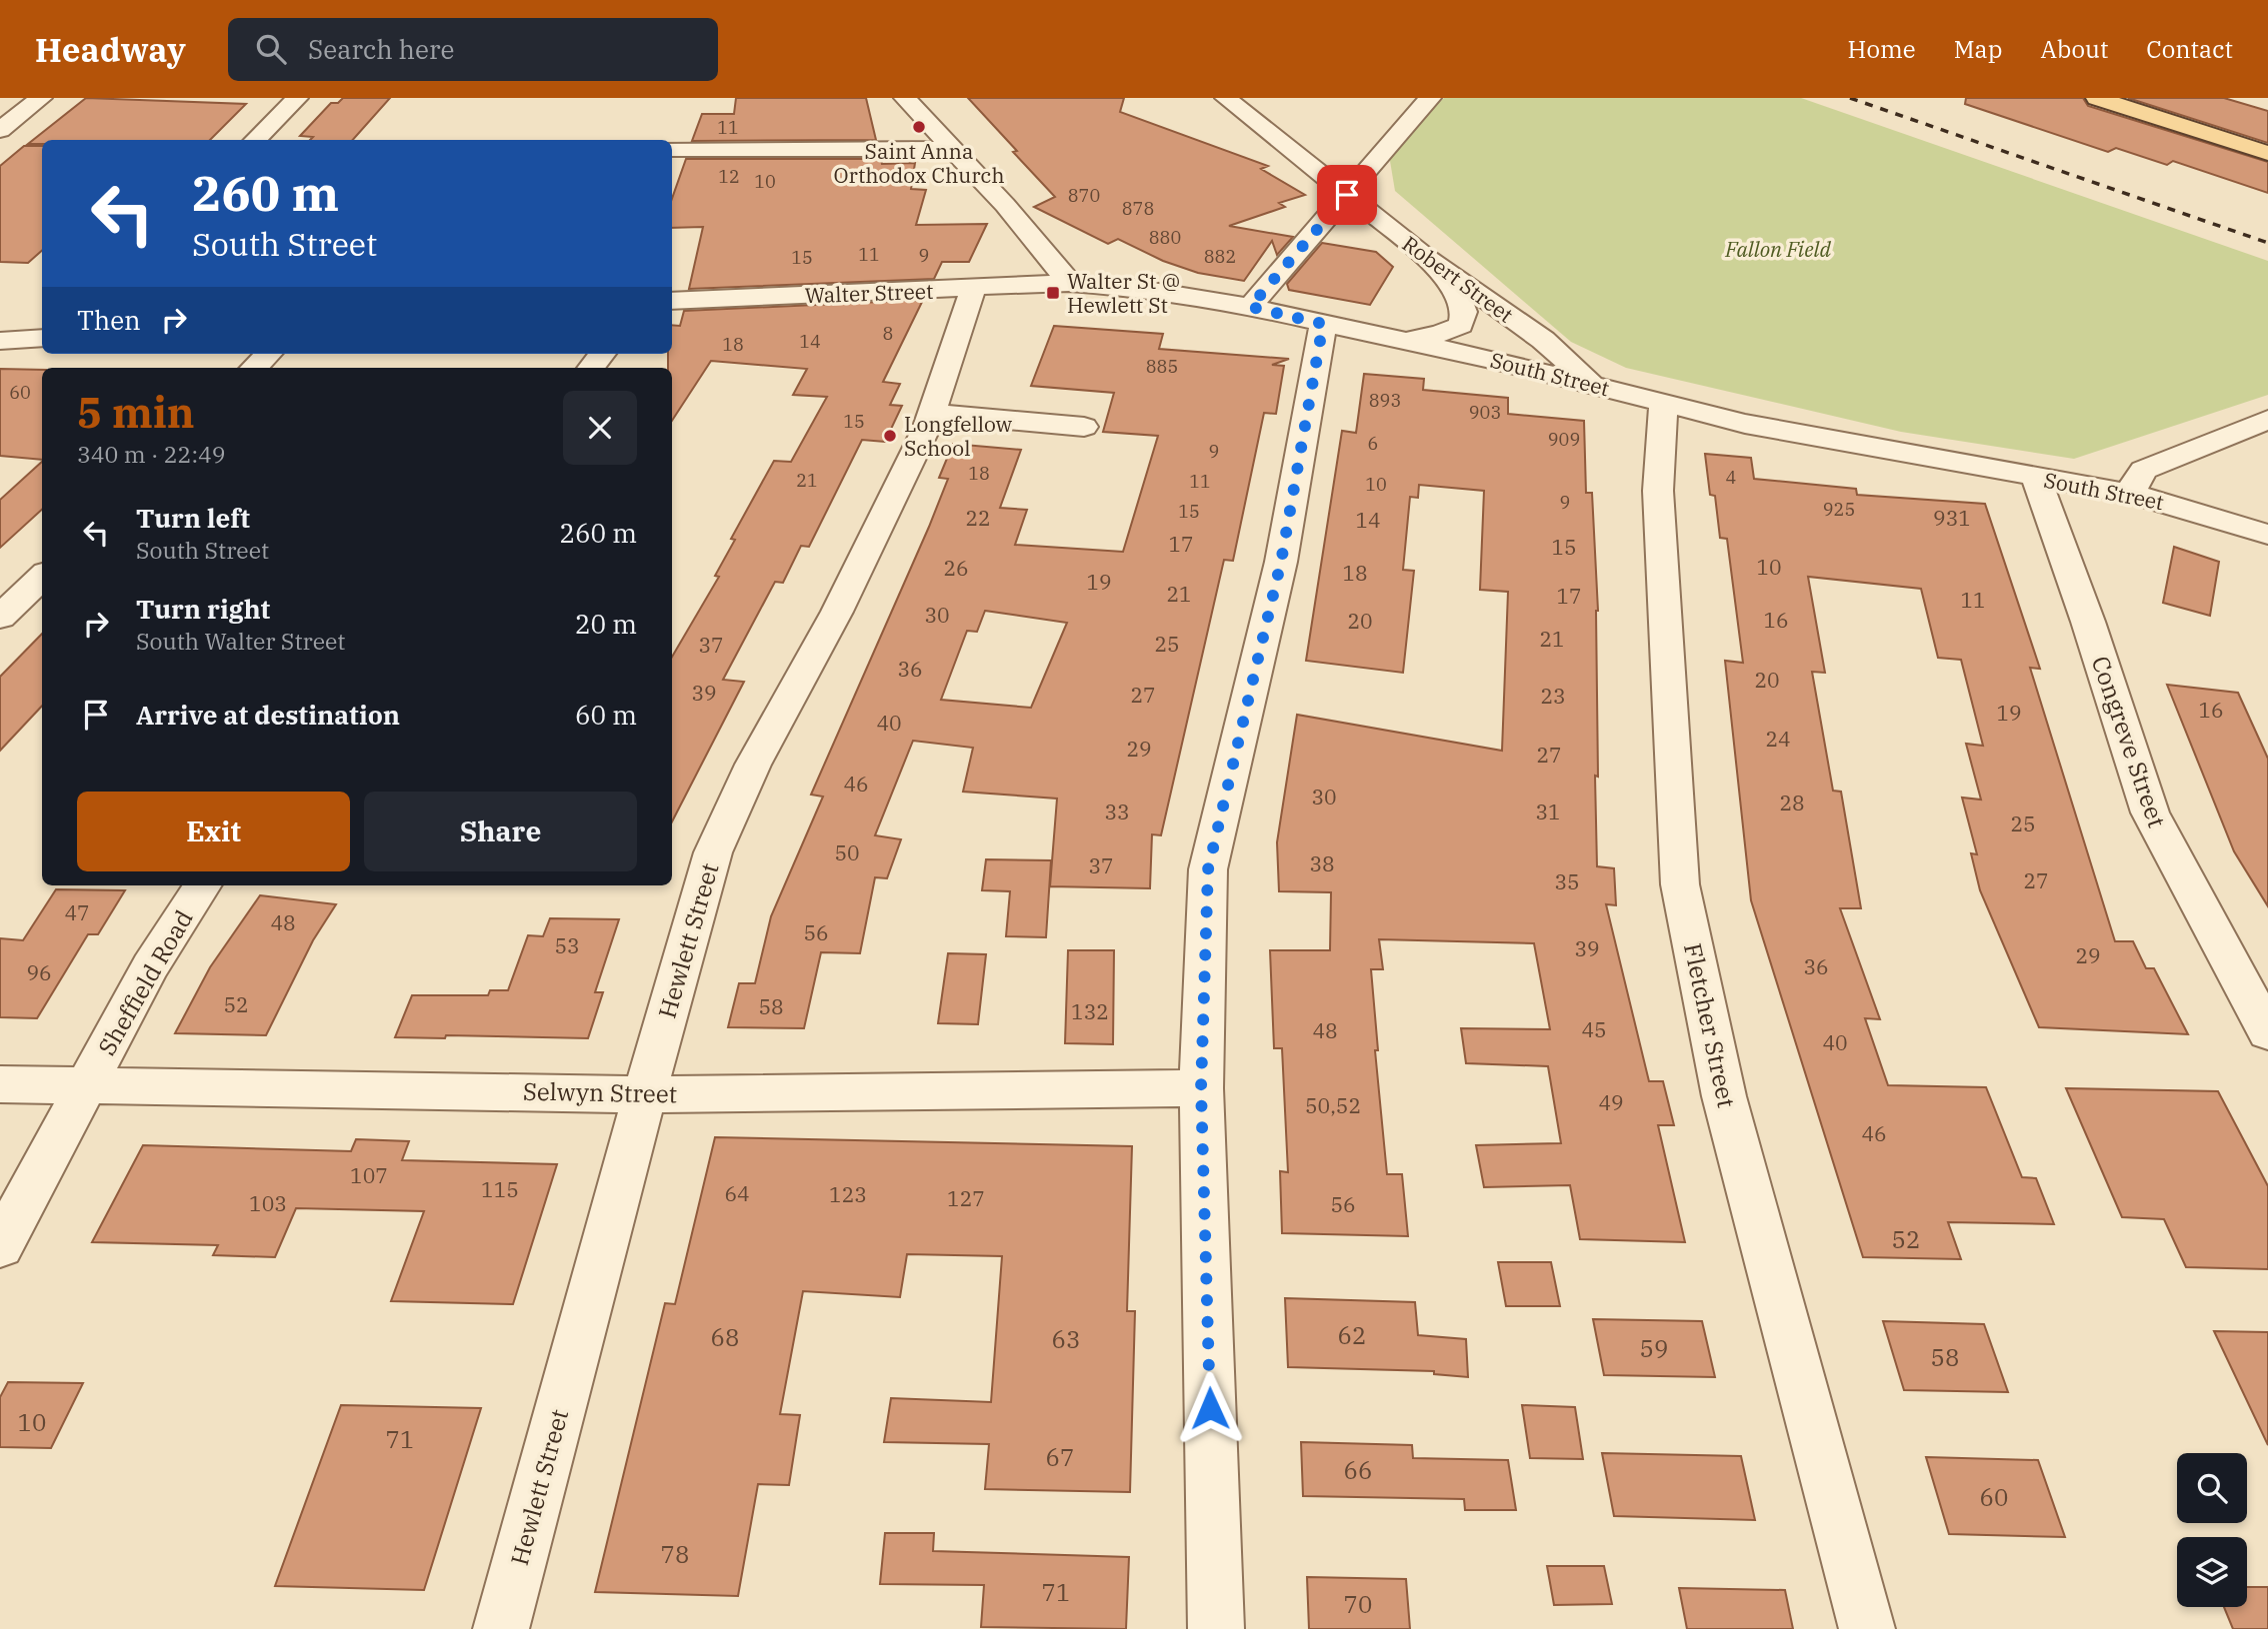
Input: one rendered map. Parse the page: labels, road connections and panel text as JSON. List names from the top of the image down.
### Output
{
  "streets": {
    "street": [
      "Robert Street",
      "Walter Street",
      "South Street",
      "Congreve Street",
      "Hewlett Street",
      "Sheffield Road",
      "Fletcher Street",
      "Selwyn Street"
    ]
  },
  "crossings": [
    ["Robert Street", "South Street"],
    ["Walter Street", "South Street"],
    ["Walter Street", "Hewlett Street"],
    ["South Street", "Congreve Street"],
    ["South Street", "Fletcher Street"],
    ["Hewlett Street", "Selwyn Street"],
    ["Sheffield Road", "Selwyn Street"]
  ],
  "parks": ["Fallon Field"],
  "places": {
    "other": ["Saint Anna Orthodox Church", "Longfellow School"],
    "transit": ["Walter St @ Hewlett St"]
  },
  "house_numbers": [
    "11",
    "12",
    "10",
    "870",
    "878",
    "880",
    "11",
    "9",
    "882",
    "15",
    "8",
    "14",
    "18",
    "885",
    "60",
    "893",
    "903",
    "15",
    "909",
    "6",
    "9",
    "18",
    "4",
    "21",
    "11",
    "10",
    "9",
    "925",
    "15",
    "22",
    "931",
    "14",
    "17",
    "15",
    "10",
    "26",
    "18",
    "19",
    "21",
    "17",
    "11",
    "30",
    "16",
    "20",
    "21",
    "25",
    "37",
    "36",
    "20",
    "39",
    "27",
    "23",
    "16",
    "19",
    "40",
    "24",
    "29",
    "27",
    "46",
    "30",
    "28",
    "33",
    "31",
    "25",
    "50",
    "38",
    "37",
    "27",
    "35",
    "47",
    "48",
    "56",
    "53",
    "39",
    "29",
    "36",
    "96",
    "52",
    "58",
    "132",
    "45",
    "48",
    "40",
    "49",
    "50,52",
    "46",
    "107",
    "115",
    "64",
    "123",
    "127",
    "103",
    "56",
    "52",
    "62",
    "68",
    "63",
    "59",
    "58",
    "10",
    "71",
    "67",
    "66",
    "60",
    "78",
    "71",
    "70"
  ],
  "page": {
    "header": "Headway",
    "search": "Search here",
    "nav": [
      "Home",
      "Map",
      "About",
      "Contact"
    ],
    "turn": ["260 m", "South Street"],
    "then": "Then",
    "heading": ["5 min", "340 m · 22:49"],
    "list": [
      {
        "name": "Turn left",
        "note": "South Street",
        "value": "260 m"
      },
      {
        "name": "Turn right",
        "note": "South Walter Street",
        "value": "20 m"
      },
      {
        "name": "Arrive at destination",
        "value": "60 m"
      }
    ],
    "buttons": ["Exit", "Share"]
  }
}
